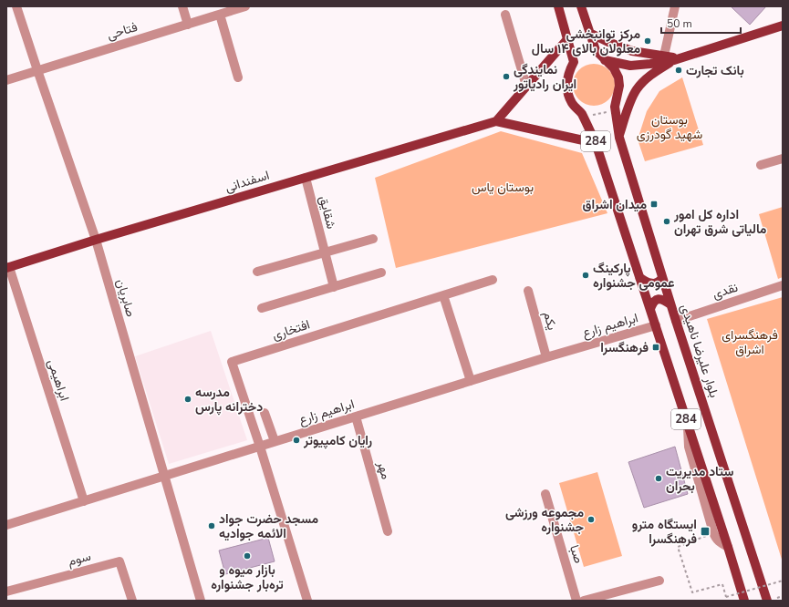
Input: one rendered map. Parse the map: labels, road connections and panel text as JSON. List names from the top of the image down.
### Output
{
  "streets": {
    "main road": ["284", "اسفندانی", "بلوار علیرضا ناهیدی"],
    "street": [
      "فتاحی",
      "شقایق",
      "نقدی",
      "صابریان",
      "یکم",
      "ابراهیم زارع",
      "افتخاری",
      "ابراهیمی",
      "مهر",
      "صبا",
      "سوم"
    ]
  },
  "crossings": [
    ["فتاحی", "صابریان"],
    ["284", "ابراهیم زارع"],
    ["اسفندانی", "شقایق"],
    ["اسفندانی", "صابریان"],
    ["اسفندانی", "ابراهیمی"],
    ["نقدی", "بلوار علیرضا ناهیدی"],
    ["صابریان", "ابراهیم زارع"],
    ["یکم", "ابراهیم زارع"],
    ["ابراهیم زارع", "افتخاری"],
    ["ابراهیم زارع", "ابراهیمی"],
    ["ابراهیم زارع", "مهر"]
  ],
  "parks": ["بوستان شهید گودرزی", "بوستان یاس", "فرهنگسرای اشراق"],
  "places": {
    "other": [
      "مرکز توانبخشی معلولان بالای ۱۴ سال",
      "بانک تجارت",
      "نمایندگی ایران رادیاتور",
      "اداره کل امور مالیاتی شرق تهران",
      "پارکینگ عمومی جشنواره",
      "مدرسه دخترانه پارس",
      "رایان کامپیوتر",
      "ستاد مدیریت بحران",
      "مجموعه ورزشی جشنواره",
      "مسجد حضرت جواد الائمه جوادیه",
      "بازار میوه و تره‌بار جشنواره"
    ],
    "transit": ["میدان اشراق", "فرهنگسرا", "ایستگاه مترو فرهنگسرا"]
  },
  "scale_bar": "50 m"
}
